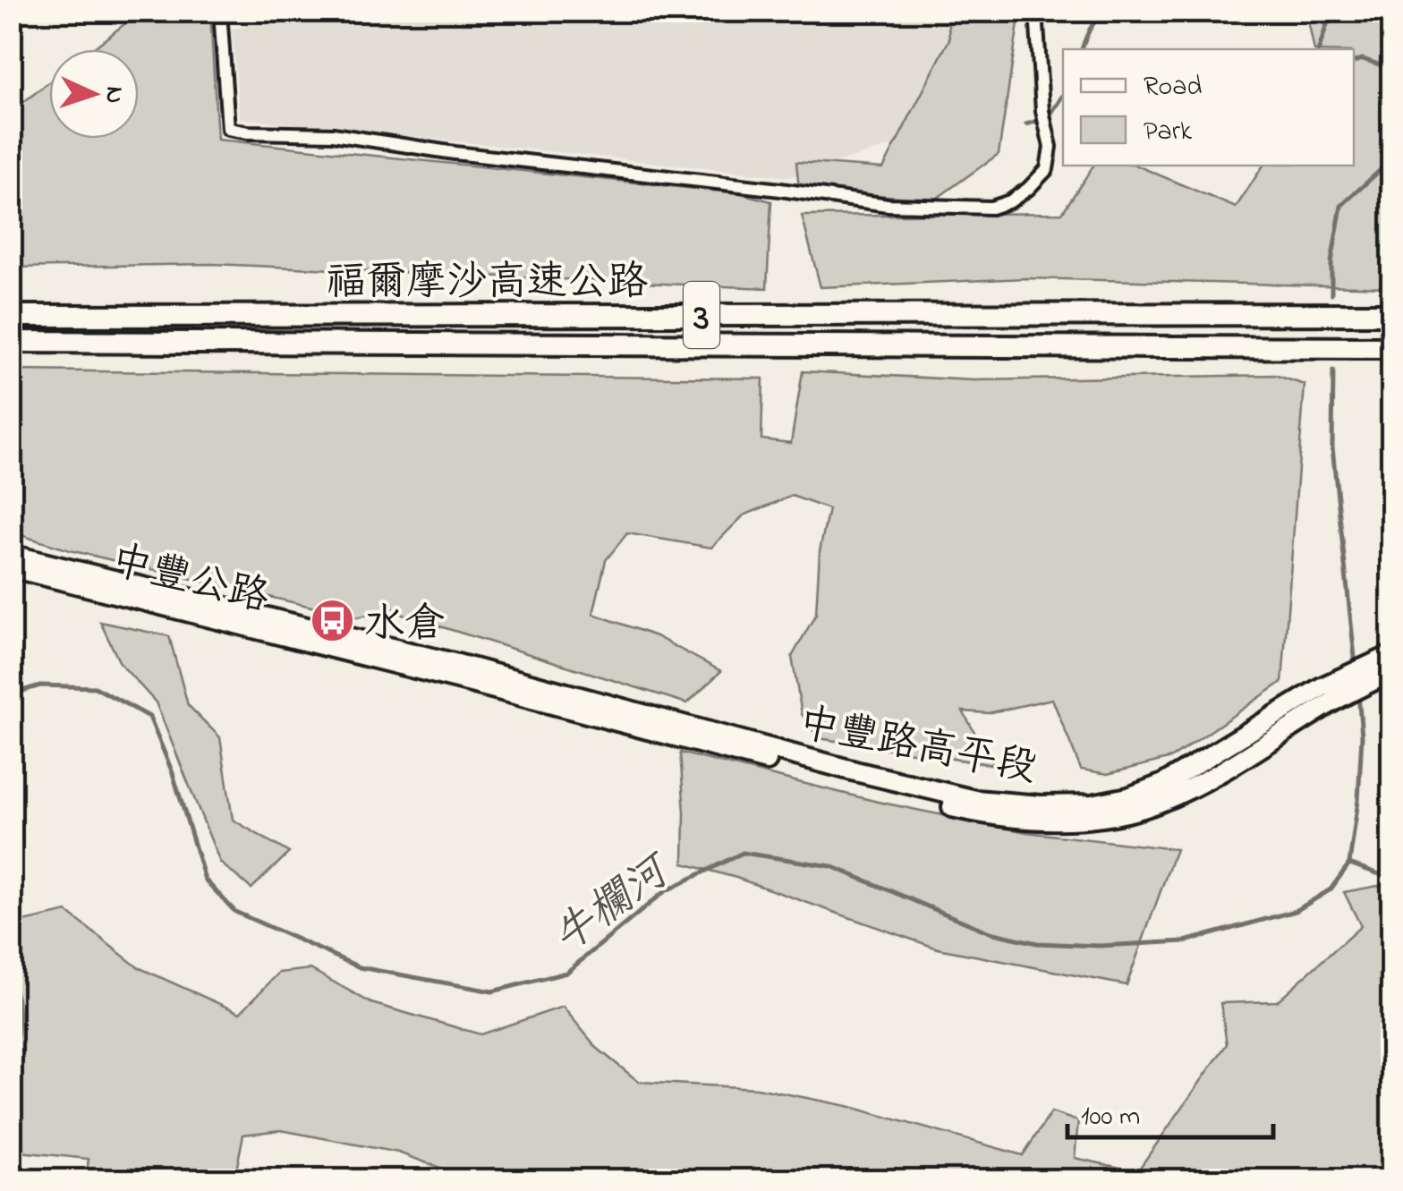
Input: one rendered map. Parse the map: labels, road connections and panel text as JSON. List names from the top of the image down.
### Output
{
  "streets": {
    "highway": ["福爾摩沙高速公路", "3"],
    "main road": ["中豐公路", "中豐路高平段"]
  },
  "crossings": [
    ["中豐公路", "中豐路高平段"]
  ],
  "water": ["牛欄河"],
  "places": {
    "bus stop": ["水倉"]
  },
  "legend": ["Road", "Park"],
  "scale_bar": "100 m",
  "north": "right"
}
